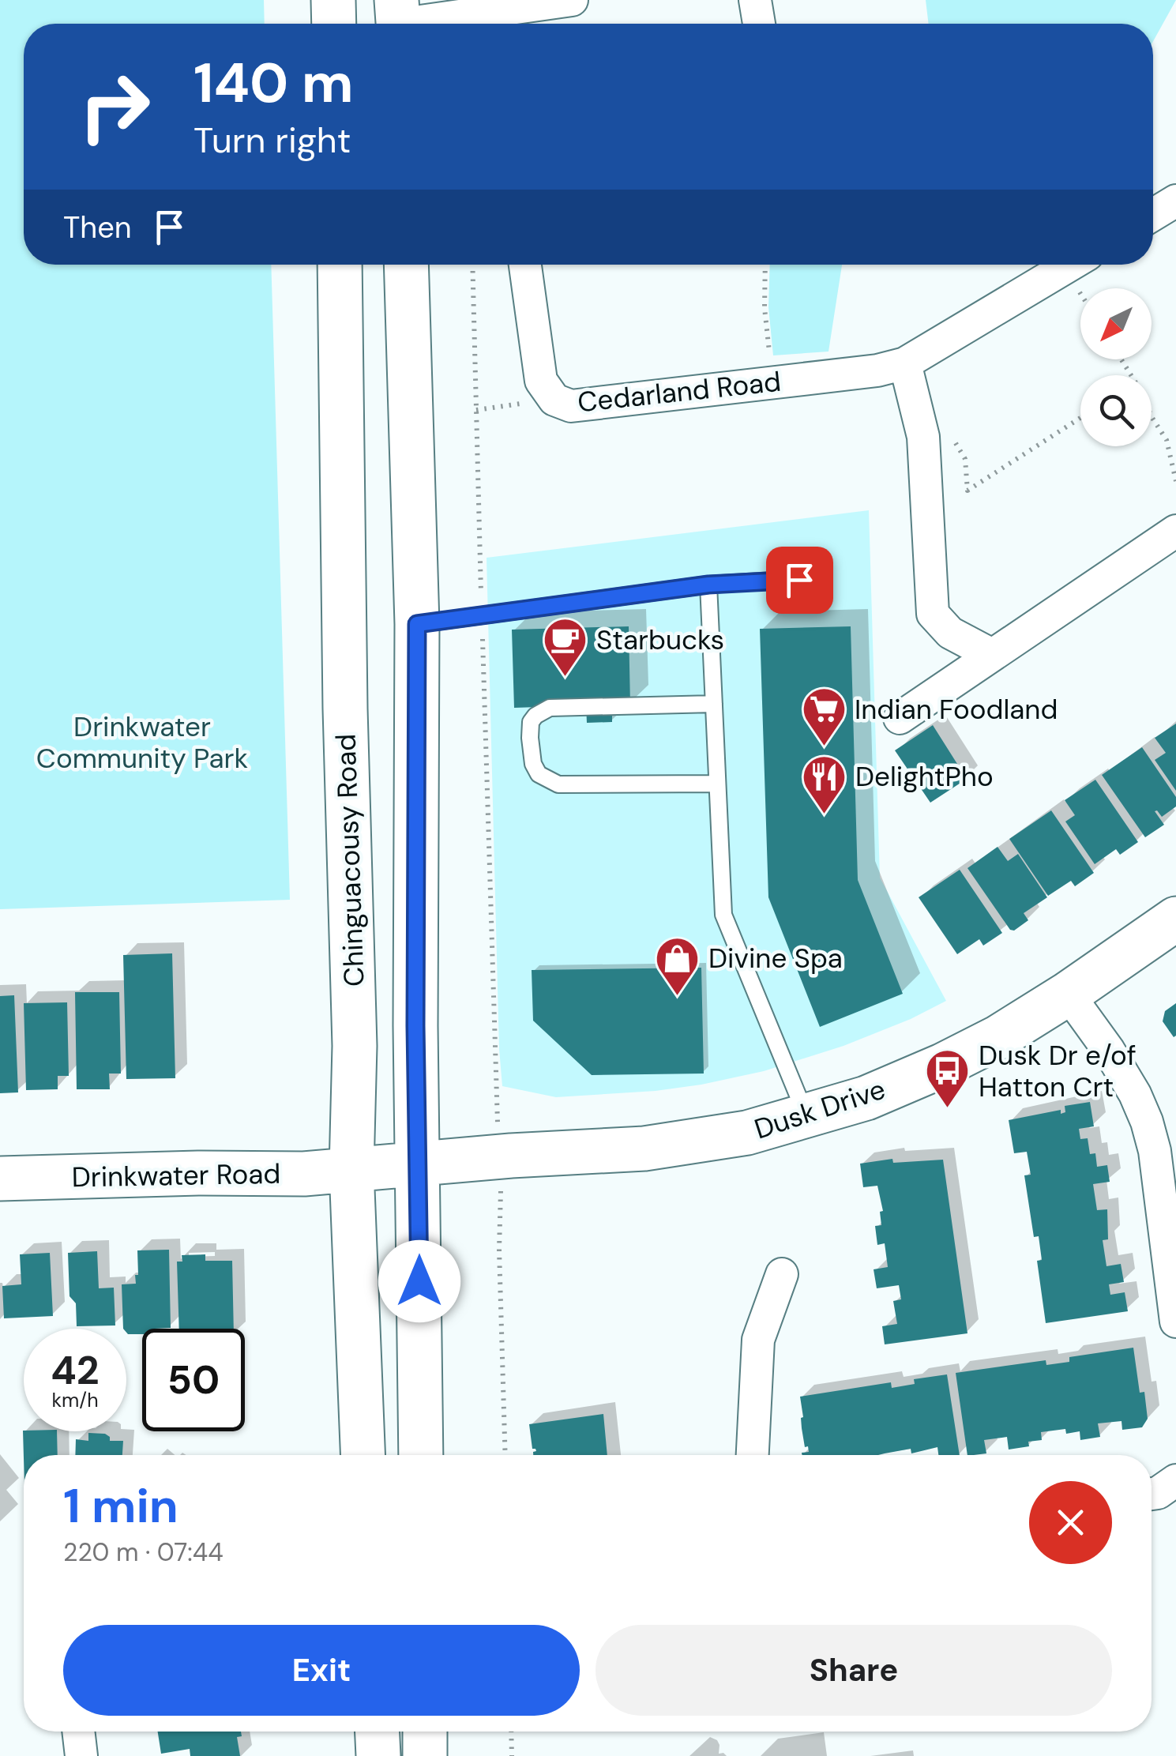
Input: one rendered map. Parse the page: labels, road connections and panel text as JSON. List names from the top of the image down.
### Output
{
  "streets": {
    "main road": ["Chinguacousy Road", "Dusk Drive", "Drinkwater Road"],
    "street": ["Cedarland Road"]
  },
  "crossings": [
    ["Chinguacousy Road", "Dusk Drive"],
    ["Chinguacousy Road", "Drinkwater Road"],
    ["Dusk Drive", "Drinkwater Road"]
  ],
  "parks": ["Drinkwater Community Park"],
  "places": {
    "cafe": ["Starbucks"],
    "supermarket": ["Indian Foodland"],
    "restaurant": ["DelightPho"],
    "shop": ["Divine Spa"],
    "bus stop": ["Dusk Dr e/of Hatton Crt"]
  },
  "north": "bottom left",
  "page": {
    "turn": ["140 m", "Turn right"],
    "then": "Then",
    "speed": "42 km/h",
    "limit": "50",
    "heading": ["1 min", "220 m · 07:44"],
    "buttons": ["Exit", "Share"]
  }
}
